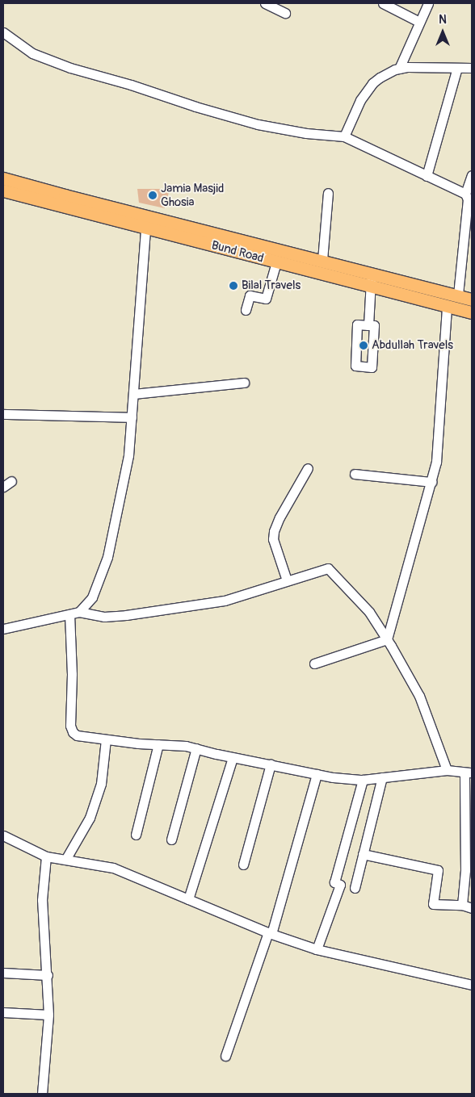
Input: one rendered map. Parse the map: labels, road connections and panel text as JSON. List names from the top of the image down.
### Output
{
  "streets": {
    "main road": ["Bund Road"]
  },
  "places": ["Jamia Masjid Ghosia", "Bilal Travels", "Abdullah Travels"],
  "north": "top"
}
